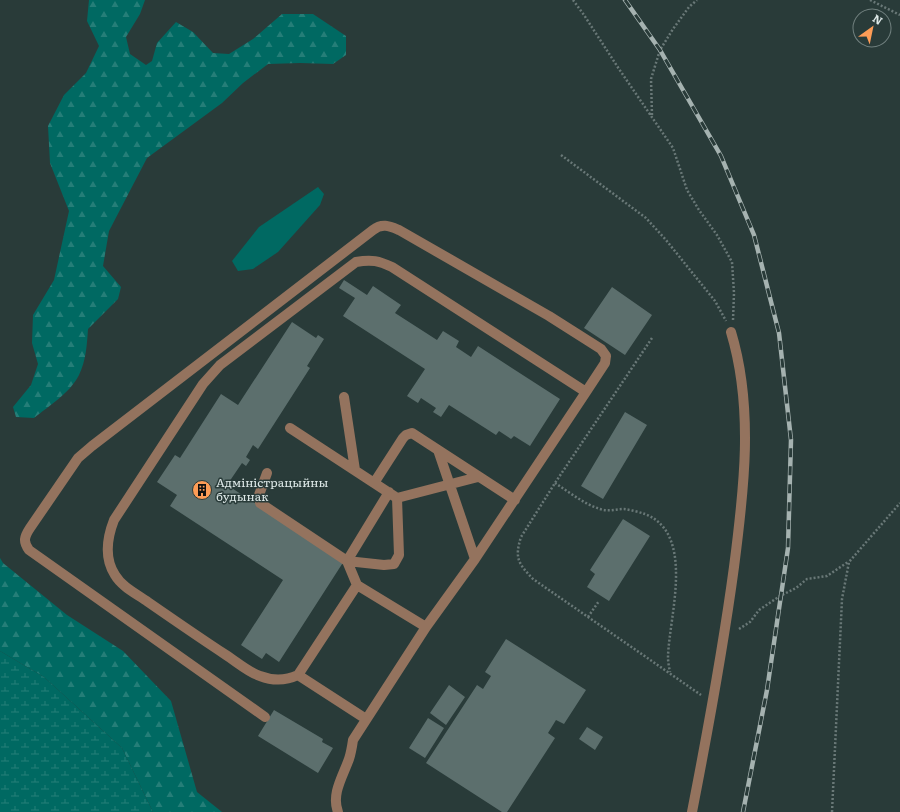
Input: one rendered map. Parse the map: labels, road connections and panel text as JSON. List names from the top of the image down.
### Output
{
  "places": {
    "building": ["Адміністрацыйны будынак"]
  },
  "north": "top right"
}
